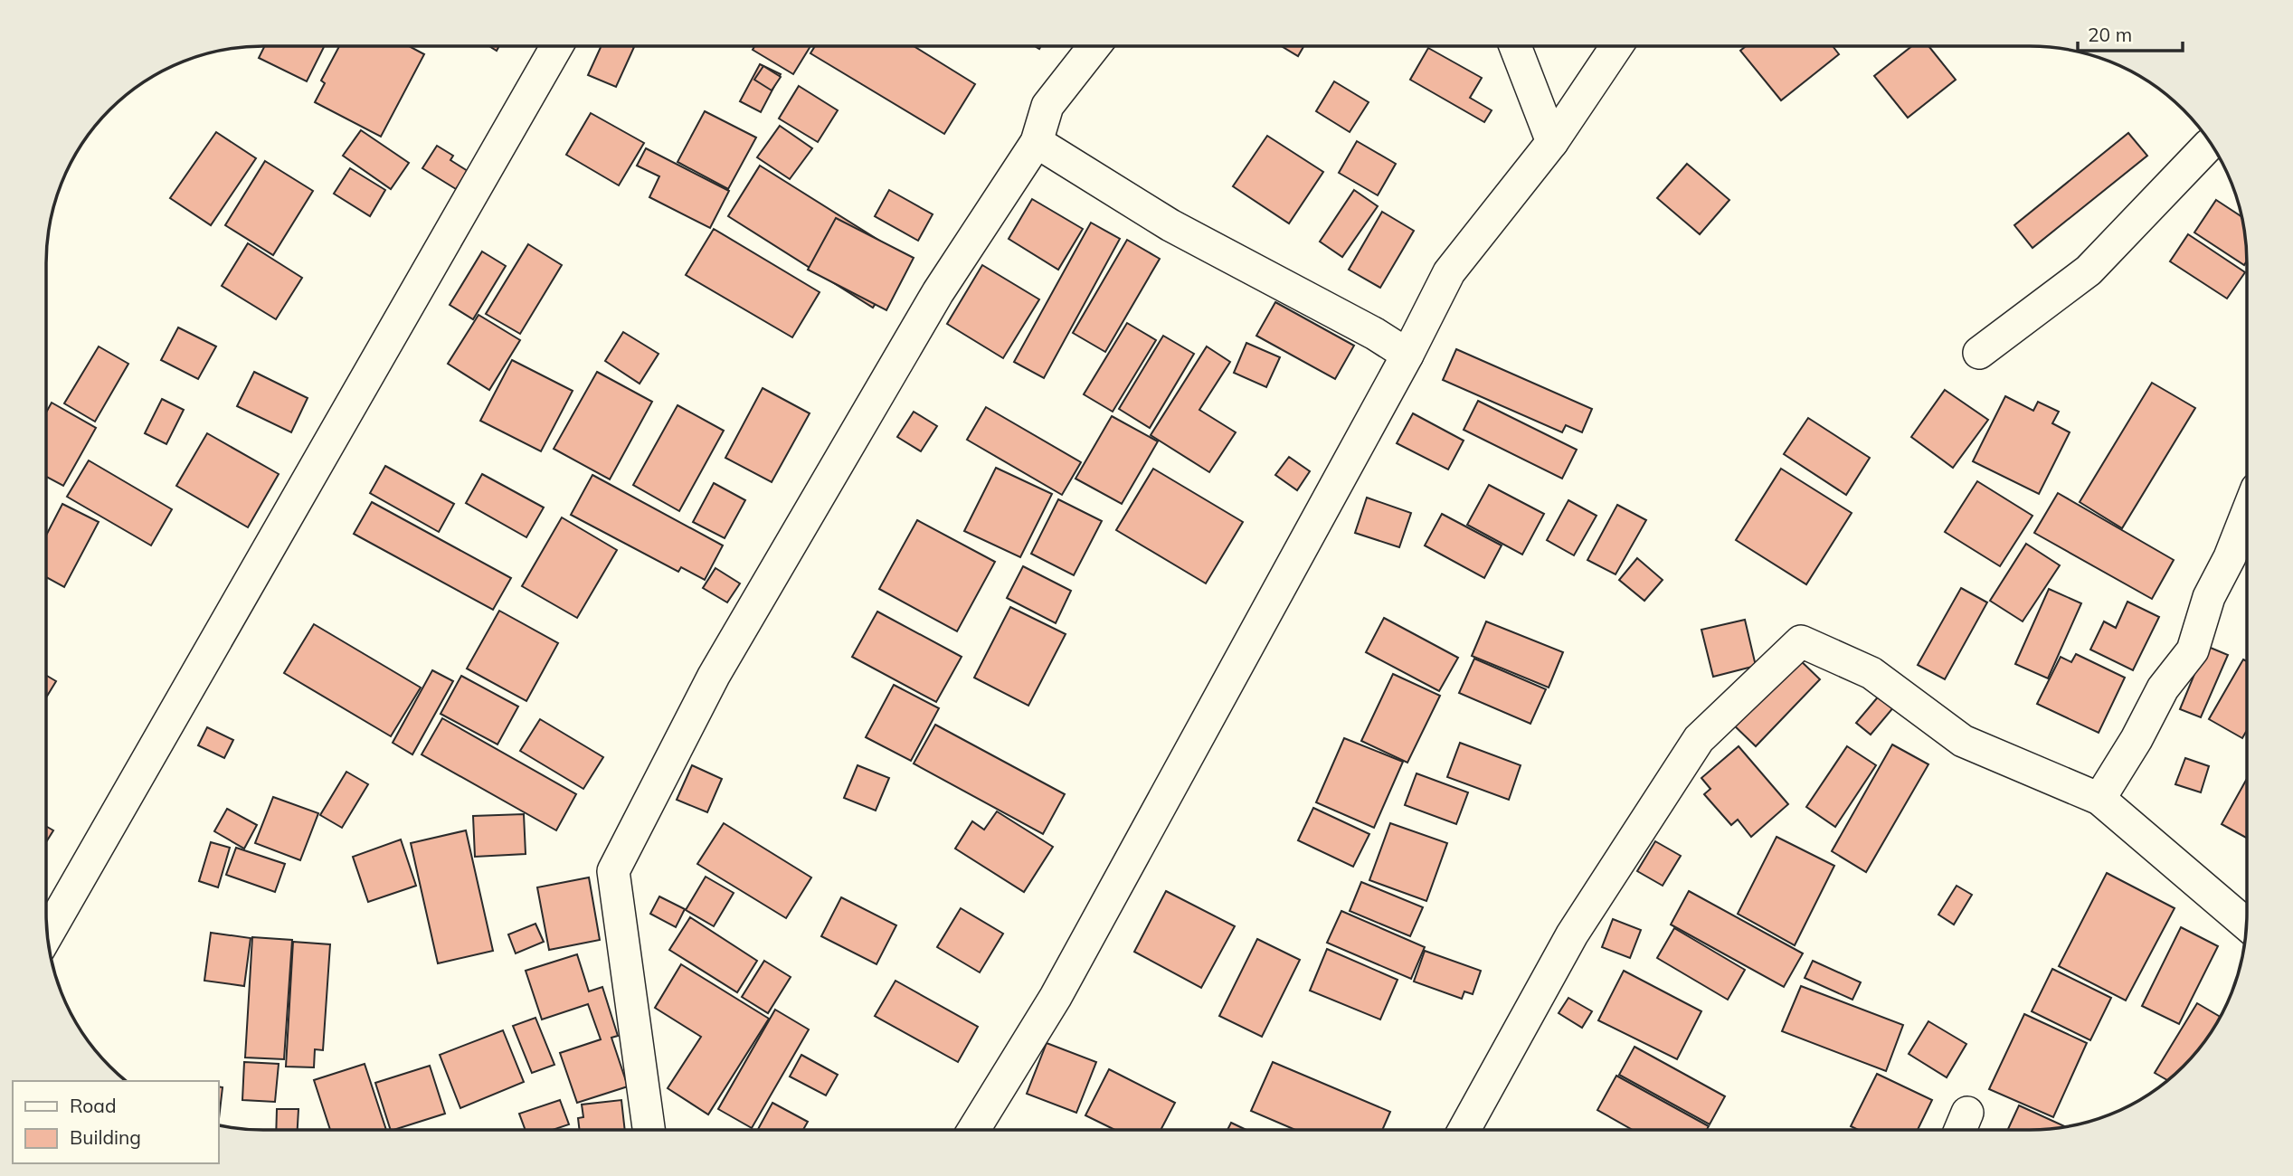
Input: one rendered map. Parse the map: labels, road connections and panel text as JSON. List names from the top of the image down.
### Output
{
  "legend": ["Road", "Building"],
  "scale_bar": "20 m"
}
